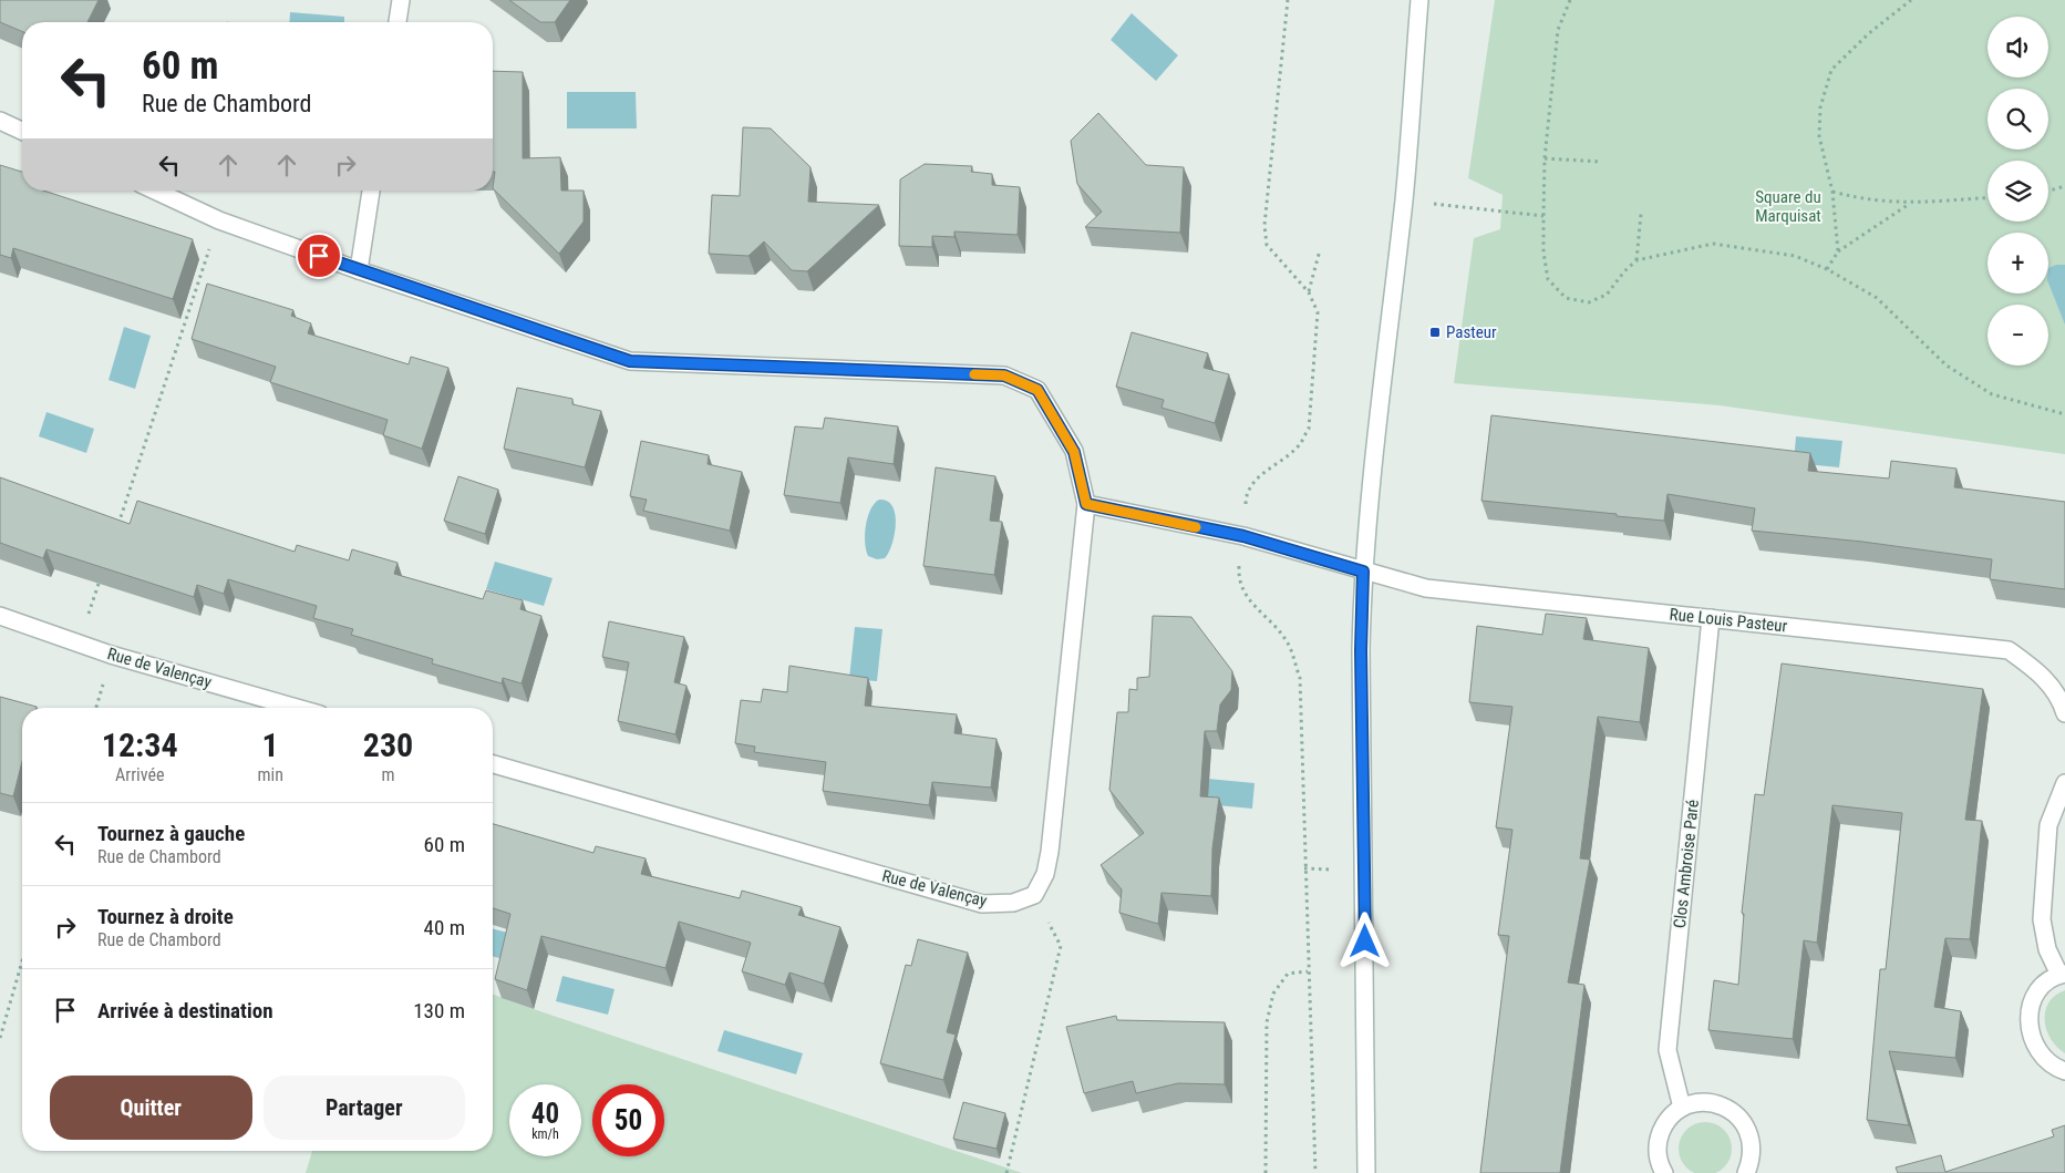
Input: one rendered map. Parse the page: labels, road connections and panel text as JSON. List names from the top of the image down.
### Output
{
  "streets": {
    "street": ["Rue Louis Pasteur", "Rue de Valençay", "Clos Ambroise Paré"]
  },
  "crossings": [
    ["Rue Louis Pasteur", "Clos Ambroise Paré"]
  ],
  "parks": ["Square du Marquisat"],
  "places": {
    "transit": ["Pasteur"]
  },
  "page": {
    "map_buttons": ["+", "−"],
    "turn": ["60 m", "Rue de Chambord"],
    "eta": [
      "12:34",
      "Arrivée",
      "1",
      "min",
      "230",
      "m"
    ],
    "list": [
      {
        "name": "Tournez à gauche",
        "note": "Rue de Chambord",
        "value": "60 m"
      },
      {
        "name": "Tournez à droite",
        "note": "Rue de Chambord",
        "value": "40 m"
      },
      {
        "name": "Arrivée à destination",
        "value": "130 m"
      }
    ],
    "buttons": ["Quitter", "Partager"],
    "speed": "40 km/h",
    "limit": "50"
  }
}
